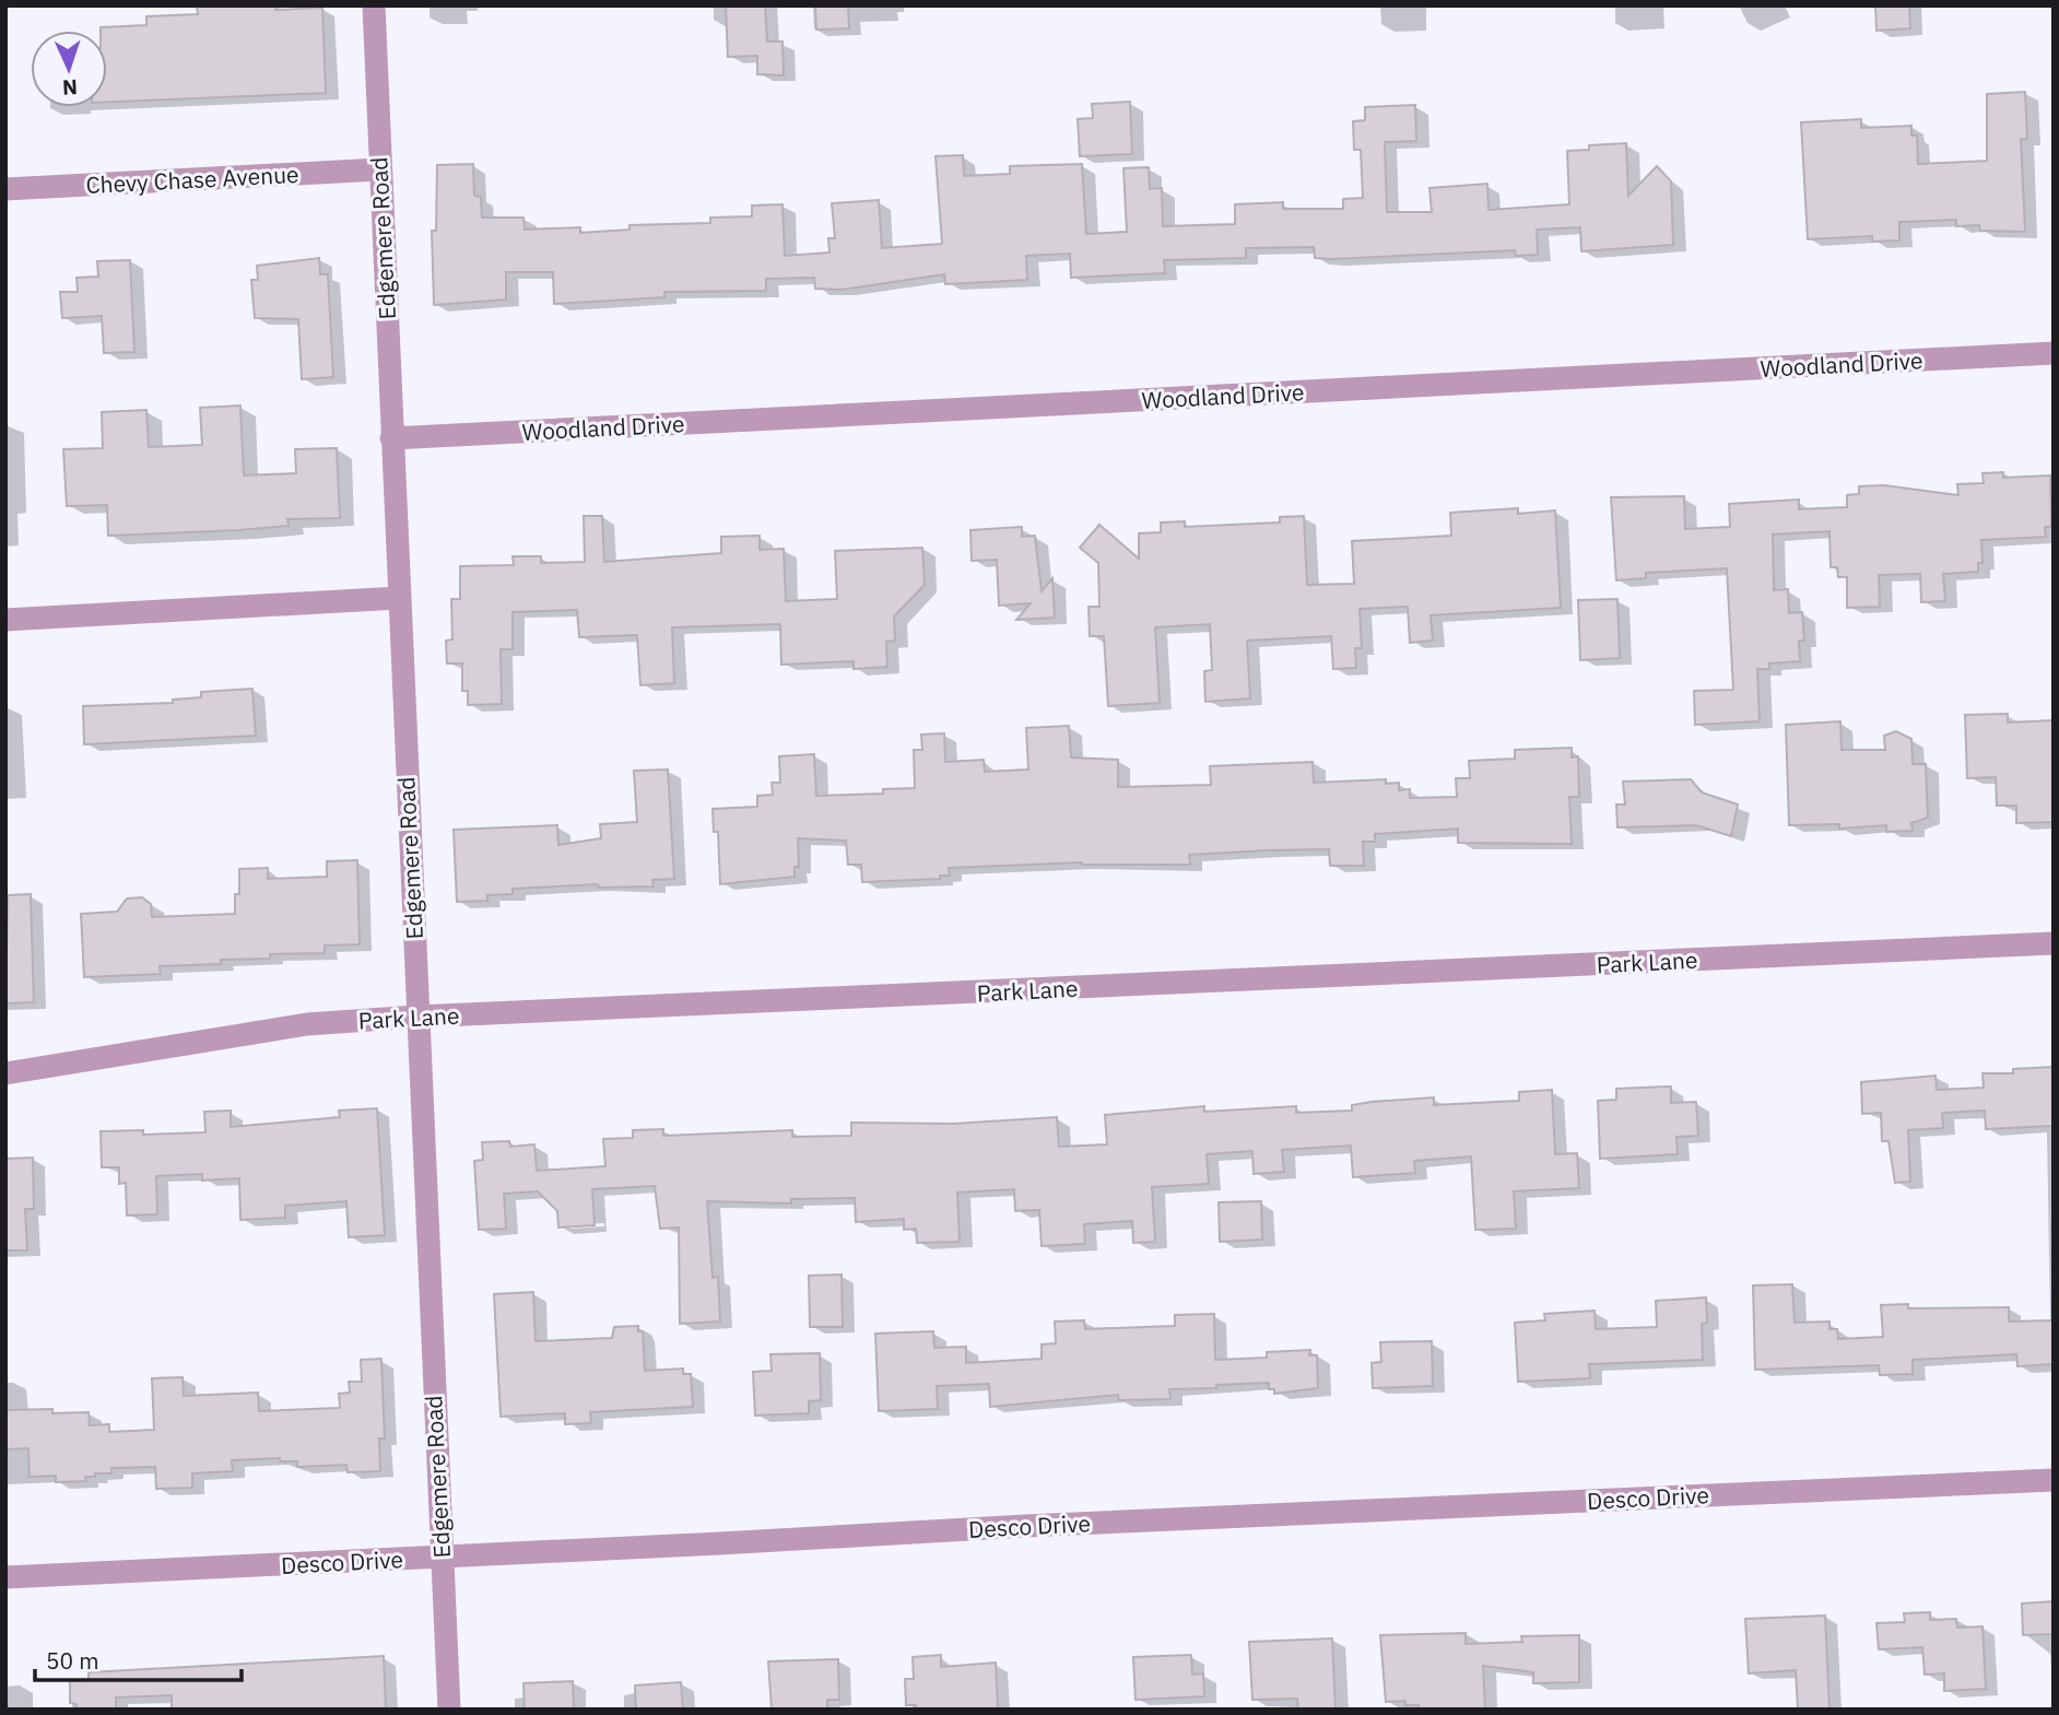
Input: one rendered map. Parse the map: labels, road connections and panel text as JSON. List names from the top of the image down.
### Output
{
  "streets": {
    "street": [
      "Chevy Chase Avenue",
      "Edgemere Road",
      "Woodland Drive",
      "Park Lane",
      "Desco Drive"
    ]
  },
  "crossings": [
    ["Chevy Chase Avenue", "Edgemere Road"],
    ["Edgemere Road", "Woodland Drive"],
    ["Edgemere Road", "Park Lane"],
    ["Edgemere Road", "Desco Drive"]
  ],
  "scale_bar": "50 m",
  "north": "bottom"
}
